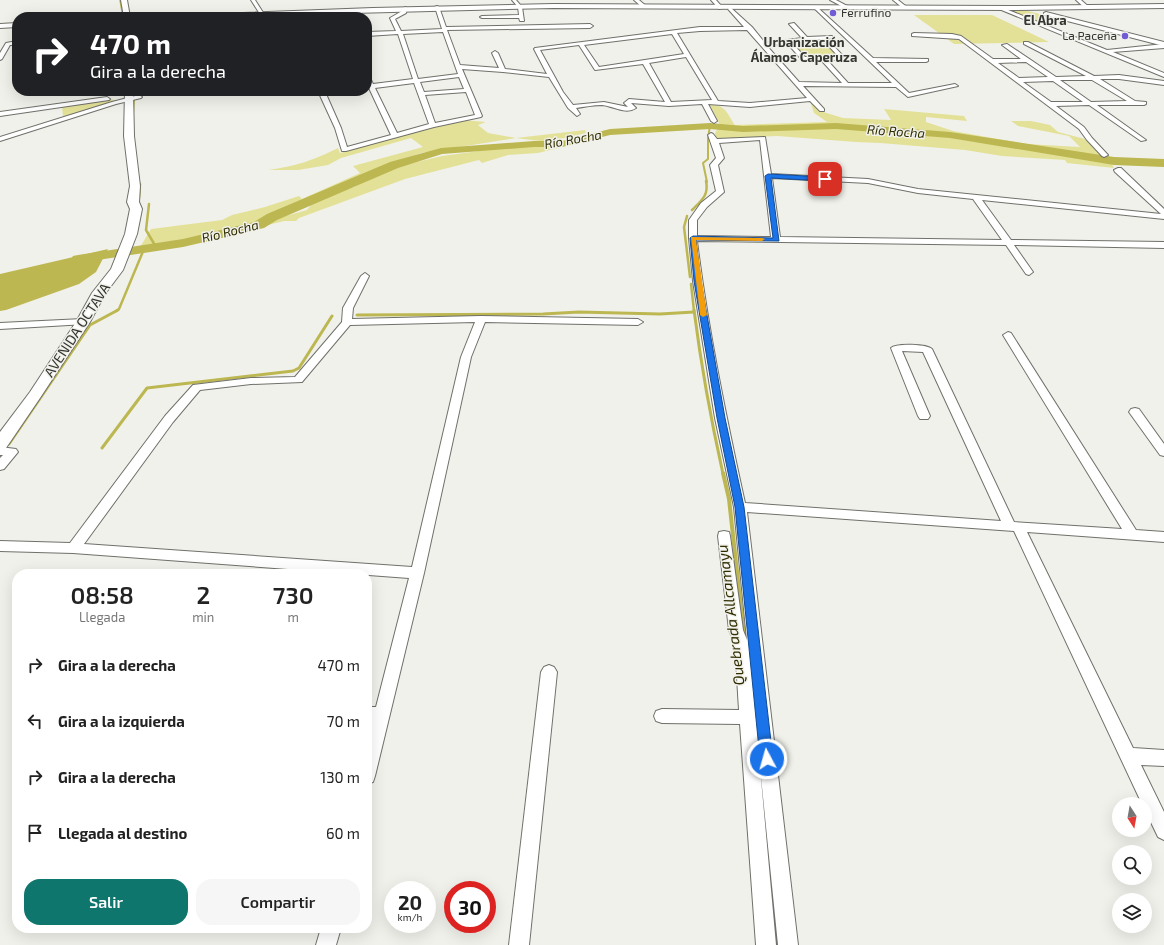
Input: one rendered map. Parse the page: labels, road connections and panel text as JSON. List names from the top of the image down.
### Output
{
  "streets": {
    "main road": ["AVENIDA OCTAVA"]
  },
  "districts": ["El Abra", "Urbanización Álamos Caperuza"],
  "water": ["Río Rocha", "Quebrada Allcamayu"],
  "places": ["Ferrufino", "La Paceña"],
  "north": "bottom",
  "page": {
    "turn": ["470 m", "Gira a la derecha"],
    "eta": [
      "08:58",
      "Llegada",
      "2",
      "min",
      "730",
      "m"
    ],
    "list": [
      {
        "name": "Gira a la derecha",
        "value": "470 m"
      },
      {
        "name": "Gira a la izquierda",
        "value": "70 m"
      },
      {
        "name": "Gira a la derecha",
        "value": "130 m"
      },
      {
        "name": "Llegada al destino",
        "value": "60 m"
      }
    ],
    "buttons": ["Salir", "Compartir"],
    "speed": "20 km/h",
    "limit": "30"
  }
}
